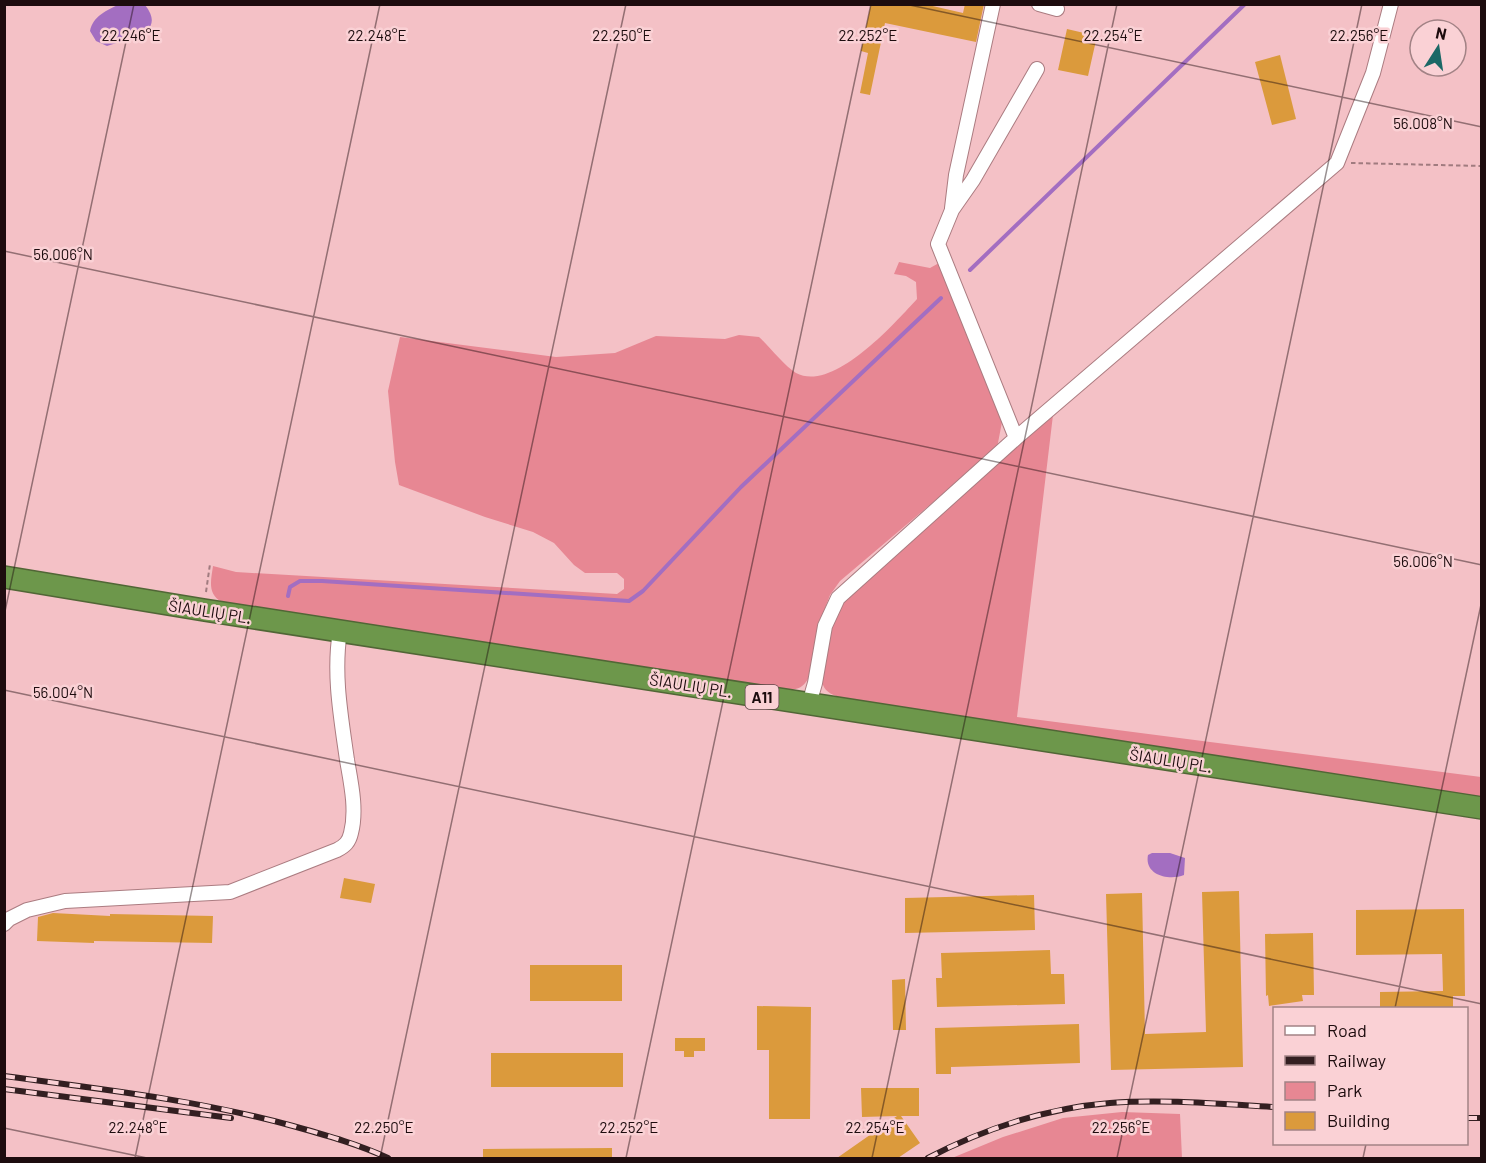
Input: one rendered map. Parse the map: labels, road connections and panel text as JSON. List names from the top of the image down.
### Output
{
  "streets": {
    "highway": ["ŠIAULIŲ PL.", "A11"]
  },
  "legend": [
    "Road",
    "Railway",
    "Park",
    "Building"
  ],
  "north": "top",
  "coordinates": [
    "22.246°E",
    "22.248°E",
    "22.250°E",
    "22.252°E",
    "22.254°E",
    "22.256°E",
    "56.008°N",
    "56.006°N",
    "56.004°N"
  ]
}
